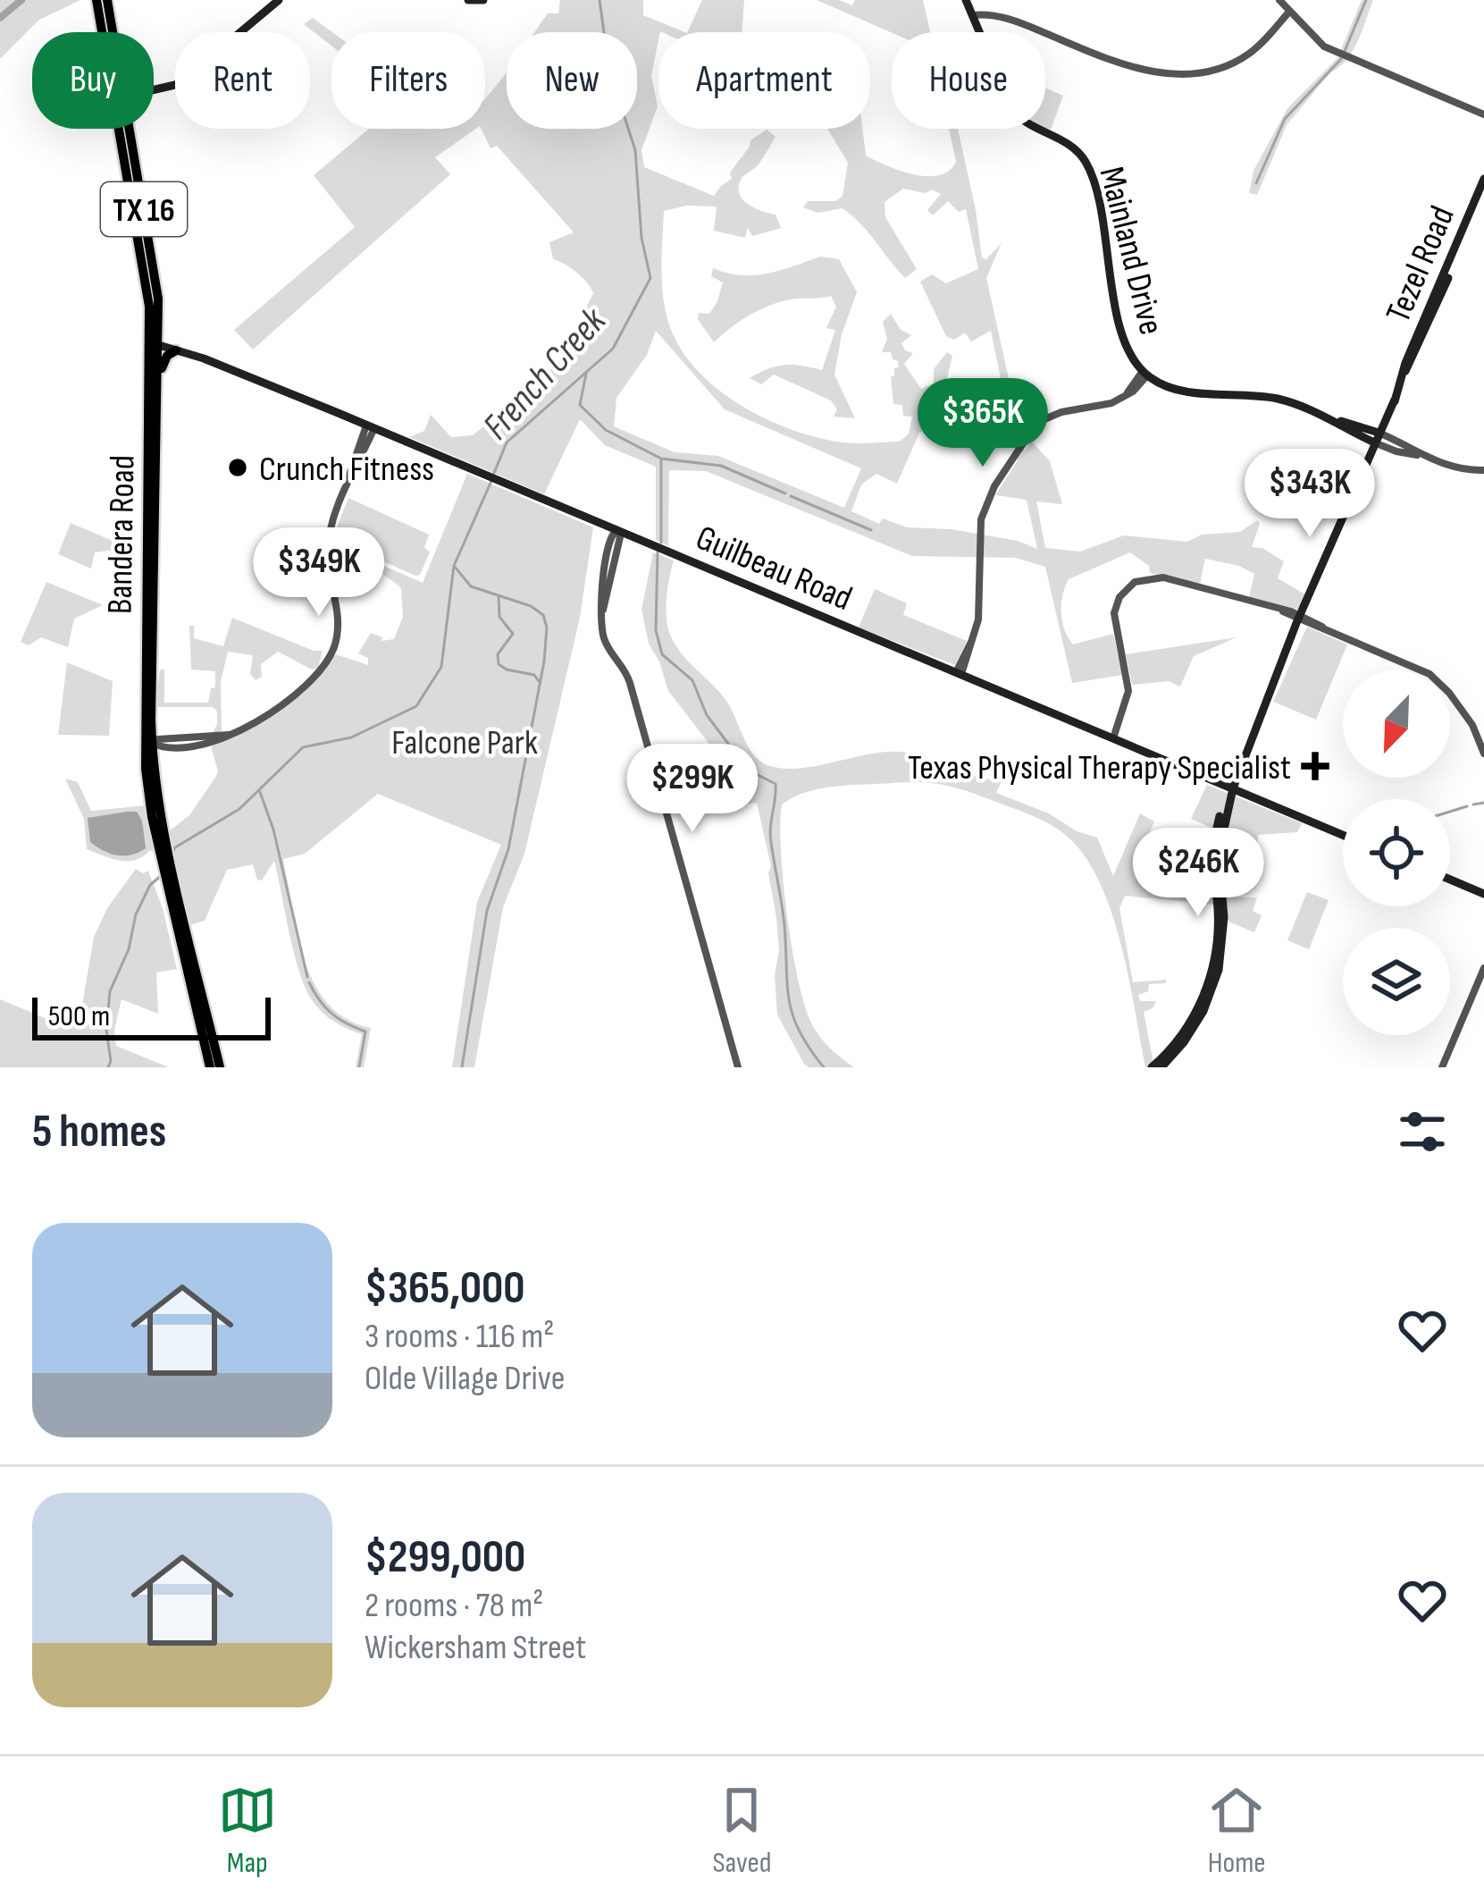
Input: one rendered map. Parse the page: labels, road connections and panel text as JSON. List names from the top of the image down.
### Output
{
  "streets": {
    "main road": [
      "TX 16",
      "Mainland Drive",
      "Tezel Road",
      "Bandera Road",
      "Guilbeau Road"
    ]
  },
  "crossings": [
    ["Mainland Drive", "Tezel Road"],
    ["Tezel Road", "Guilbeau Road"],
    ["Bandera Road", "Guilbeau Road"]
  ],
  "water": ["French Creek"],
  "parks": ["Falcone Park"],
  "places": {
    "other": ["Crunch Fitness"],
    "health": ["Texas Physical Therapy Specialist"]
  },
  "scale_bar": "500 m",
  "north": "bottom left",
  "page": {
    "chip": [
      "Buy",
      "Rent",
      "Filters",
      "New",
      "Apartment",
      "House"
    ],
    "price": [
      "$365K",
      "$343K",
      "$349K",
      "$299K",
      "$246K"
    ],
    "scale": "500 m",
    "heading": "5 homes",
    "list": [
      {
        "name": "$365,000",
        "note": "3 rooms · 116 m² · Olde Village Drive"
      },
      {
        "name": "$299,000",
        "note": "2 rooms · 78 m² · Wickersham Street"
      }
    ],
    "tabs": ["Map", "Saved", "Home"]
  }
}
